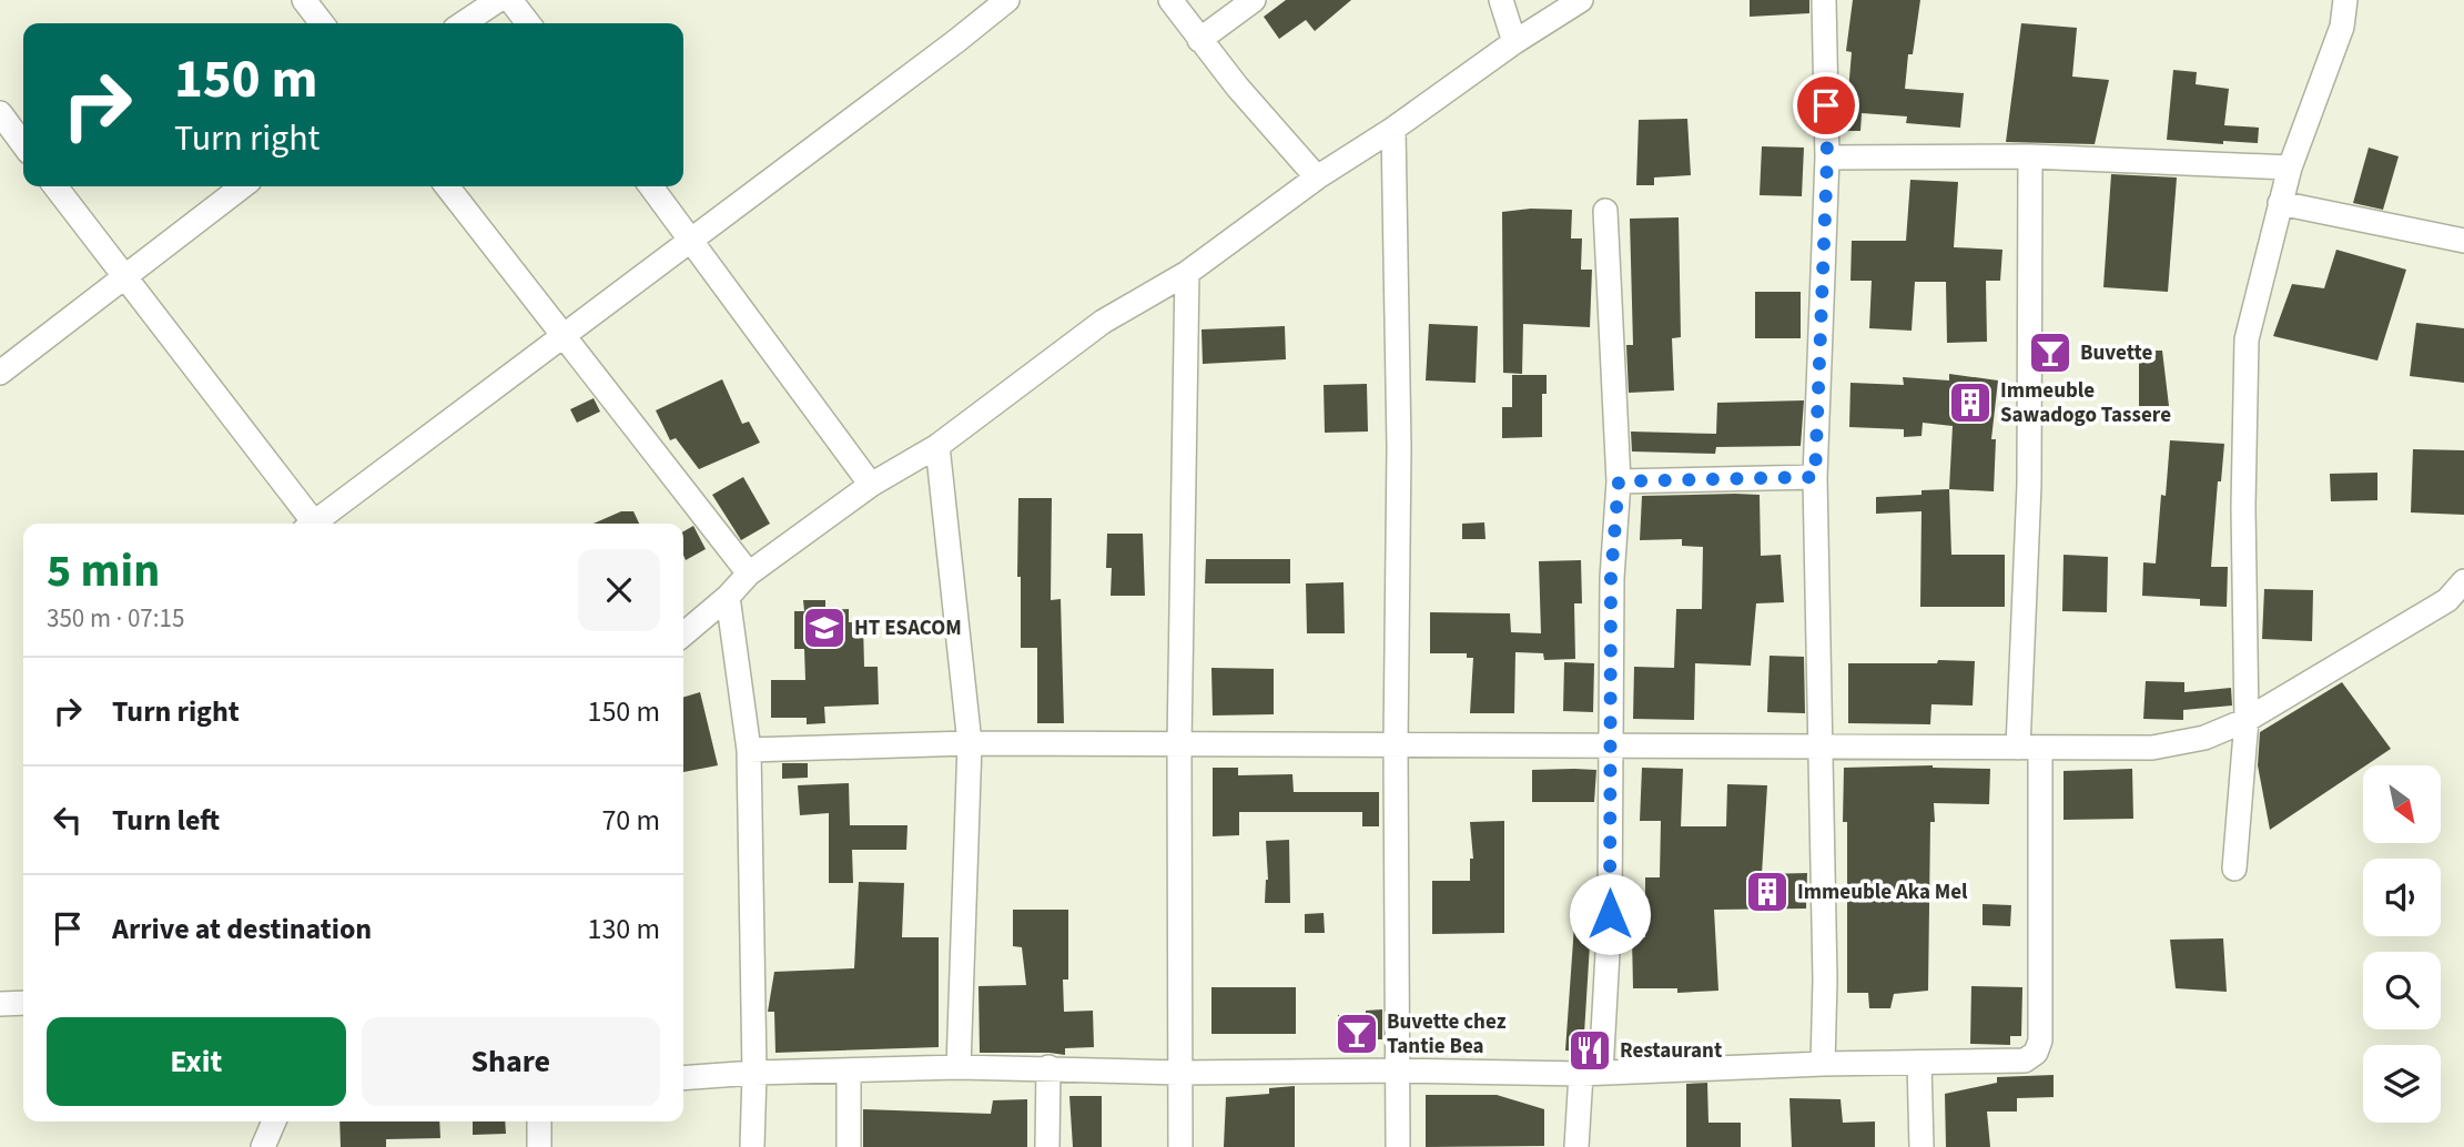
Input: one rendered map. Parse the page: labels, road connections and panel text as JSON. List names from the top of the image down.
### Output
{
  "places": {
    "bar": ["Buvette", "Buvette chez Tantie Bea"],
    "building": ["Immeuble Sawadogo Tassere", "Immeuble Aka Mel"],
    "school or university": ["HT ESACOM"],
    "restaurant": ["Restaurant"]
  },
  "north": "bottom right",
  "page": {
    "turn": ["150 m", "Turn right"],
    "heading": ["5 min", "350 m · 07:15"],
    "list": [
      {
        "name": "Turn right",
        "value": "150 m"
      },
      {
        "name": "Turn left",
        "value": "70 m"
      },
      {
        "name": "Arrive at destination",
        "value": "130 m"
      }
    ],
    "buttons": ["Exit", "Share"]
  }
}
